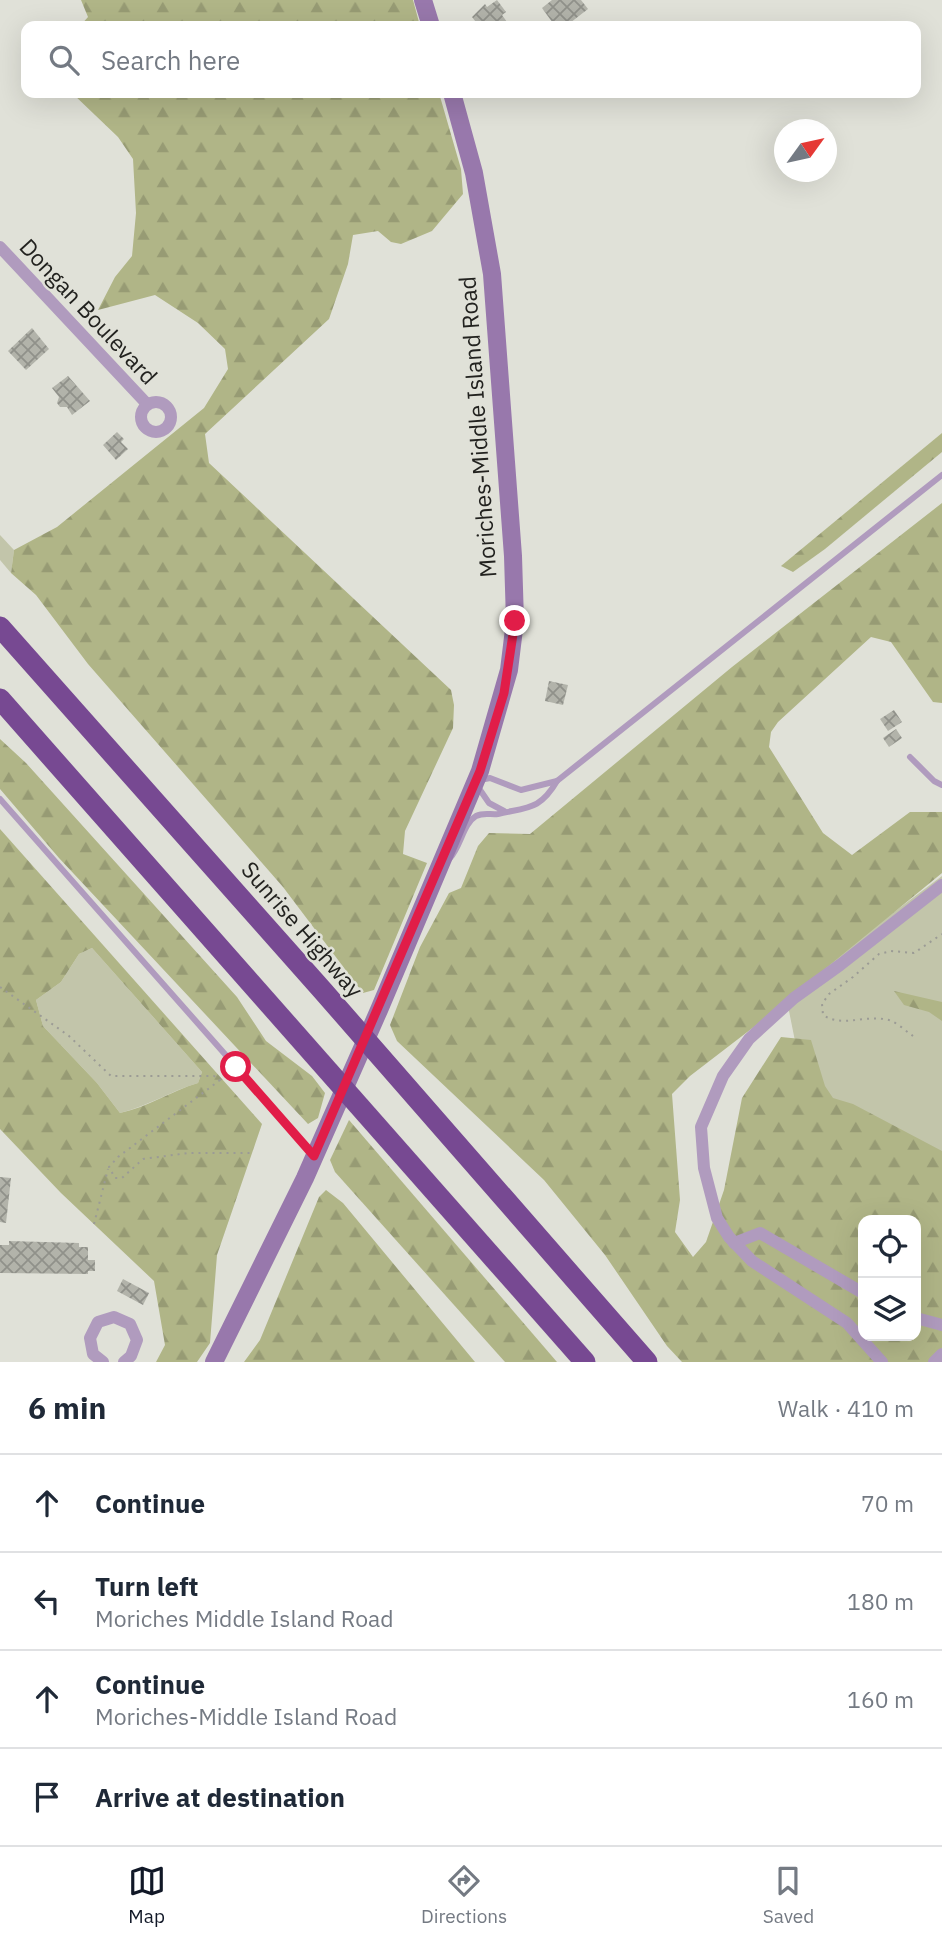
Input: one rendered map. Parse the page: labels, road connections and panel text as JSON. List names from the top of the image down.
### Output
{
  "streets": {
    "highway": ["Sunrise Highway"],
    "main road": ["Moriches-Middle Island Road"],
    "street": ["Dongan Boulevard"]
  },
  "north": "top right",
  "page": {
    "search": "Search here",
    "heading": ["6 min", "Walk · 410 m"],
    "list": [
      ["Continue", "70 m"],
      ["Turn left", "Moriches Middle Island Road", "180 m"],
      ["Continue", "Moriches-Middle Island Road", "160 m"],
      "Arrive at destination"
    ],
    "nav": ["Map", "Directions", "Saved"]
  }
}
